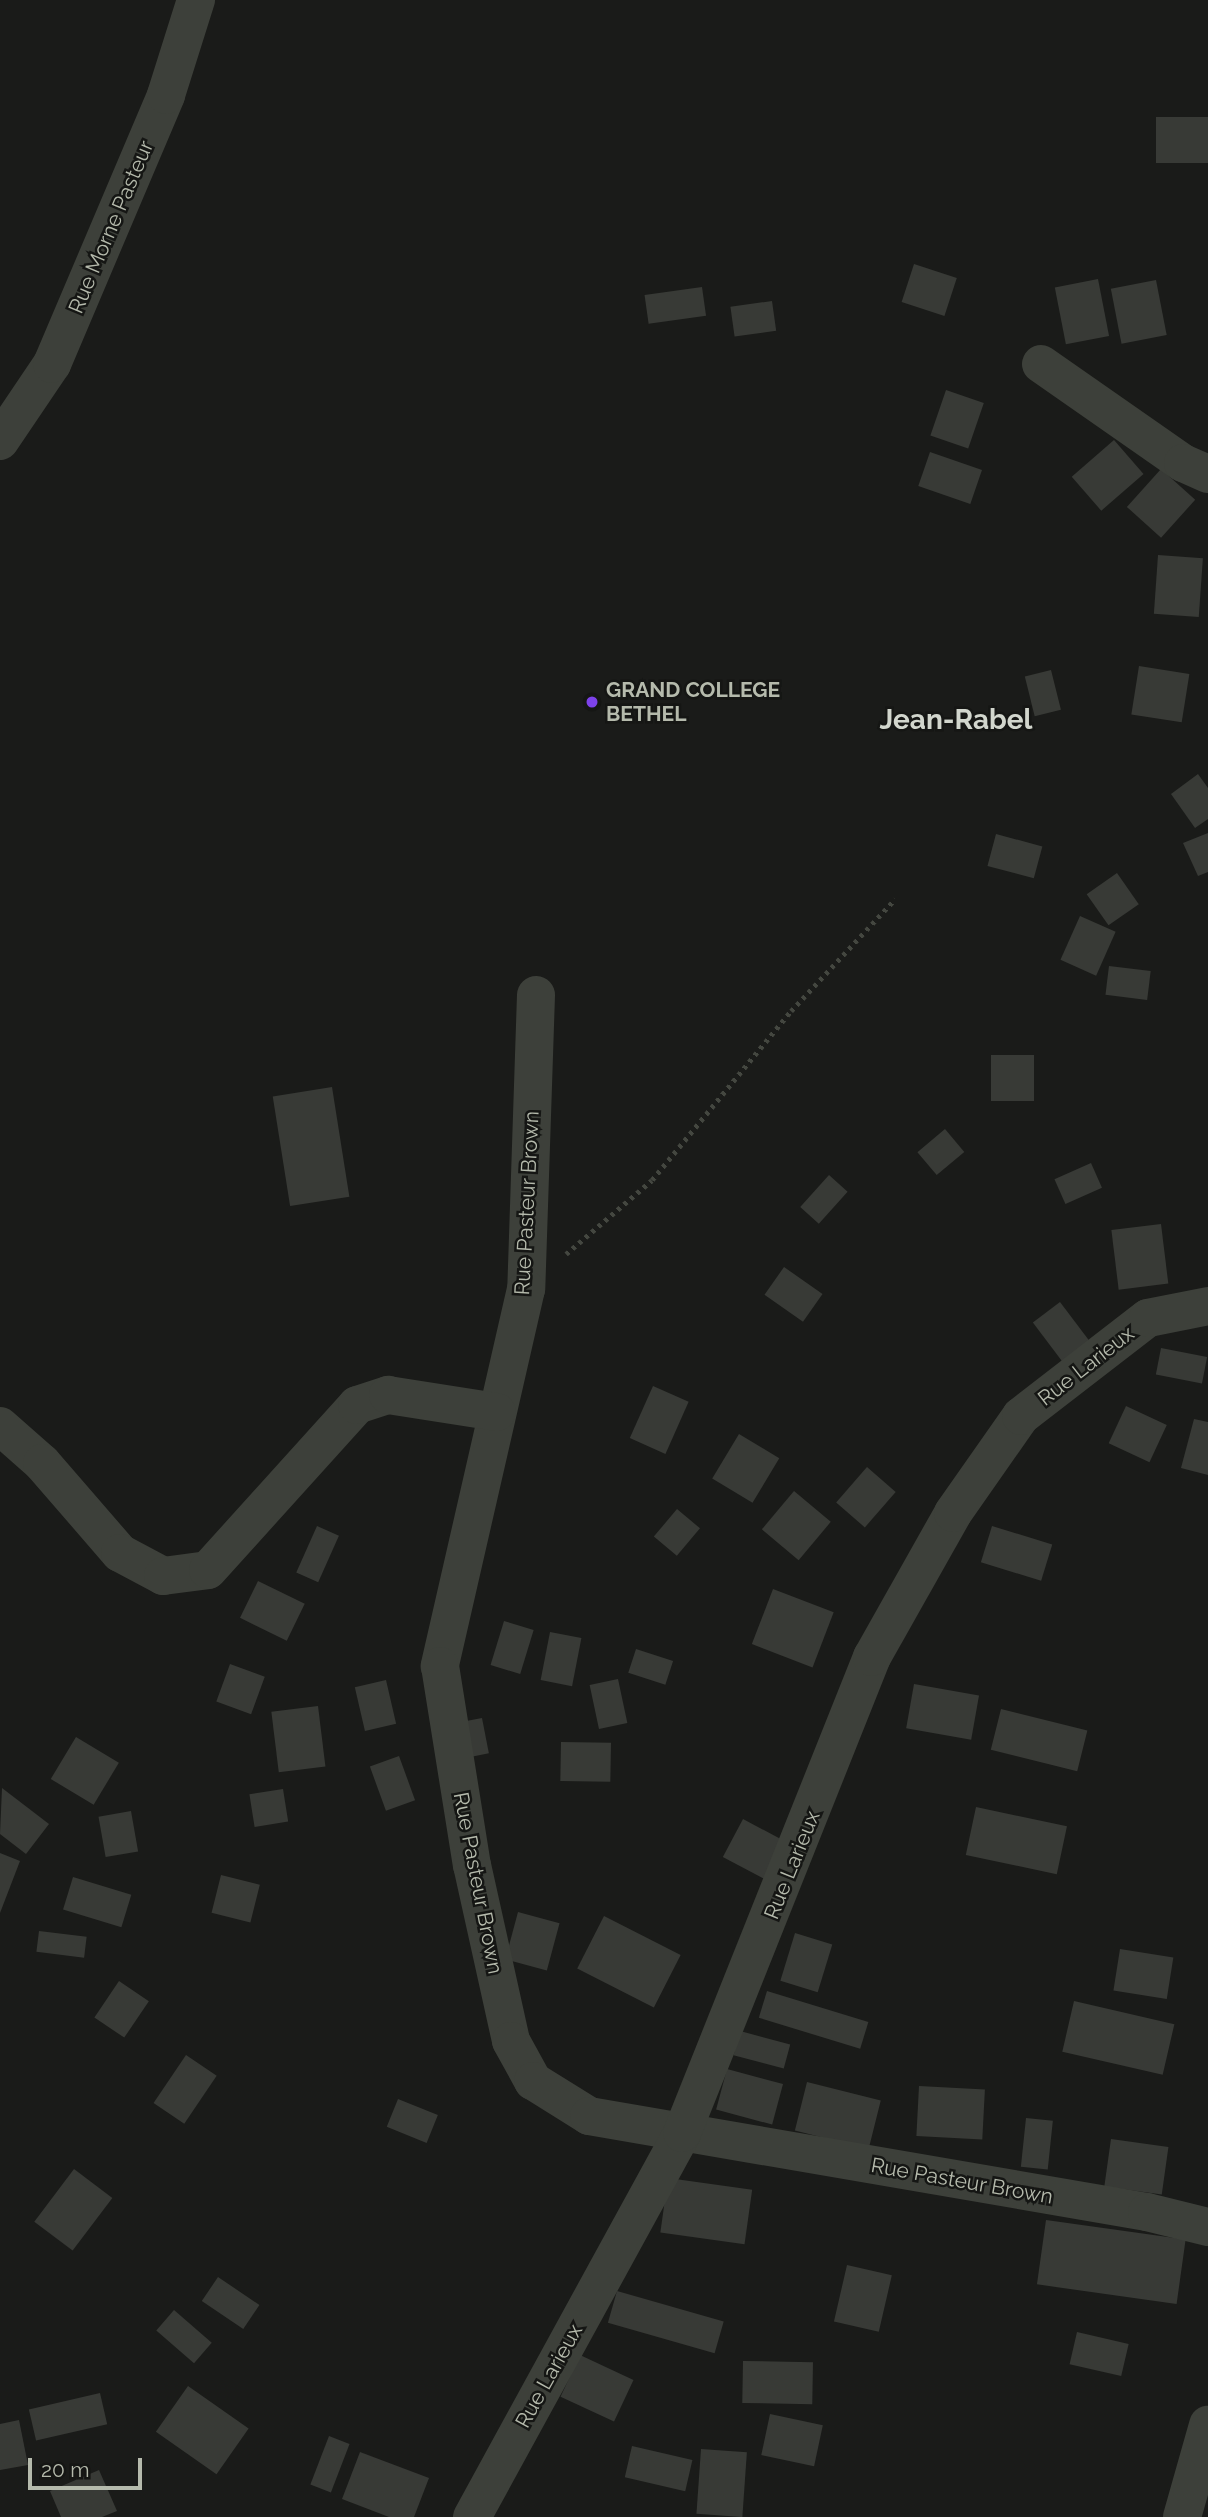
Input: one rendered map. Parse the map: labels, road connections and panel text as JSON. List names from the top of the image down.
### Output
{
  "streets": {
    "street": ["Rue Morne Pasteur", "Rue Pasteur Brown", "Rue Larieux"]
  },
  "crossings": [
    ["Rue Pasteur Brown", "Rue Larieux"]
  ],
  "districts": ["Jean-Rabel"],
  "places": ["GRAND COLLEGE BETHEL"],
  "scale_bar": "20 m"
}
